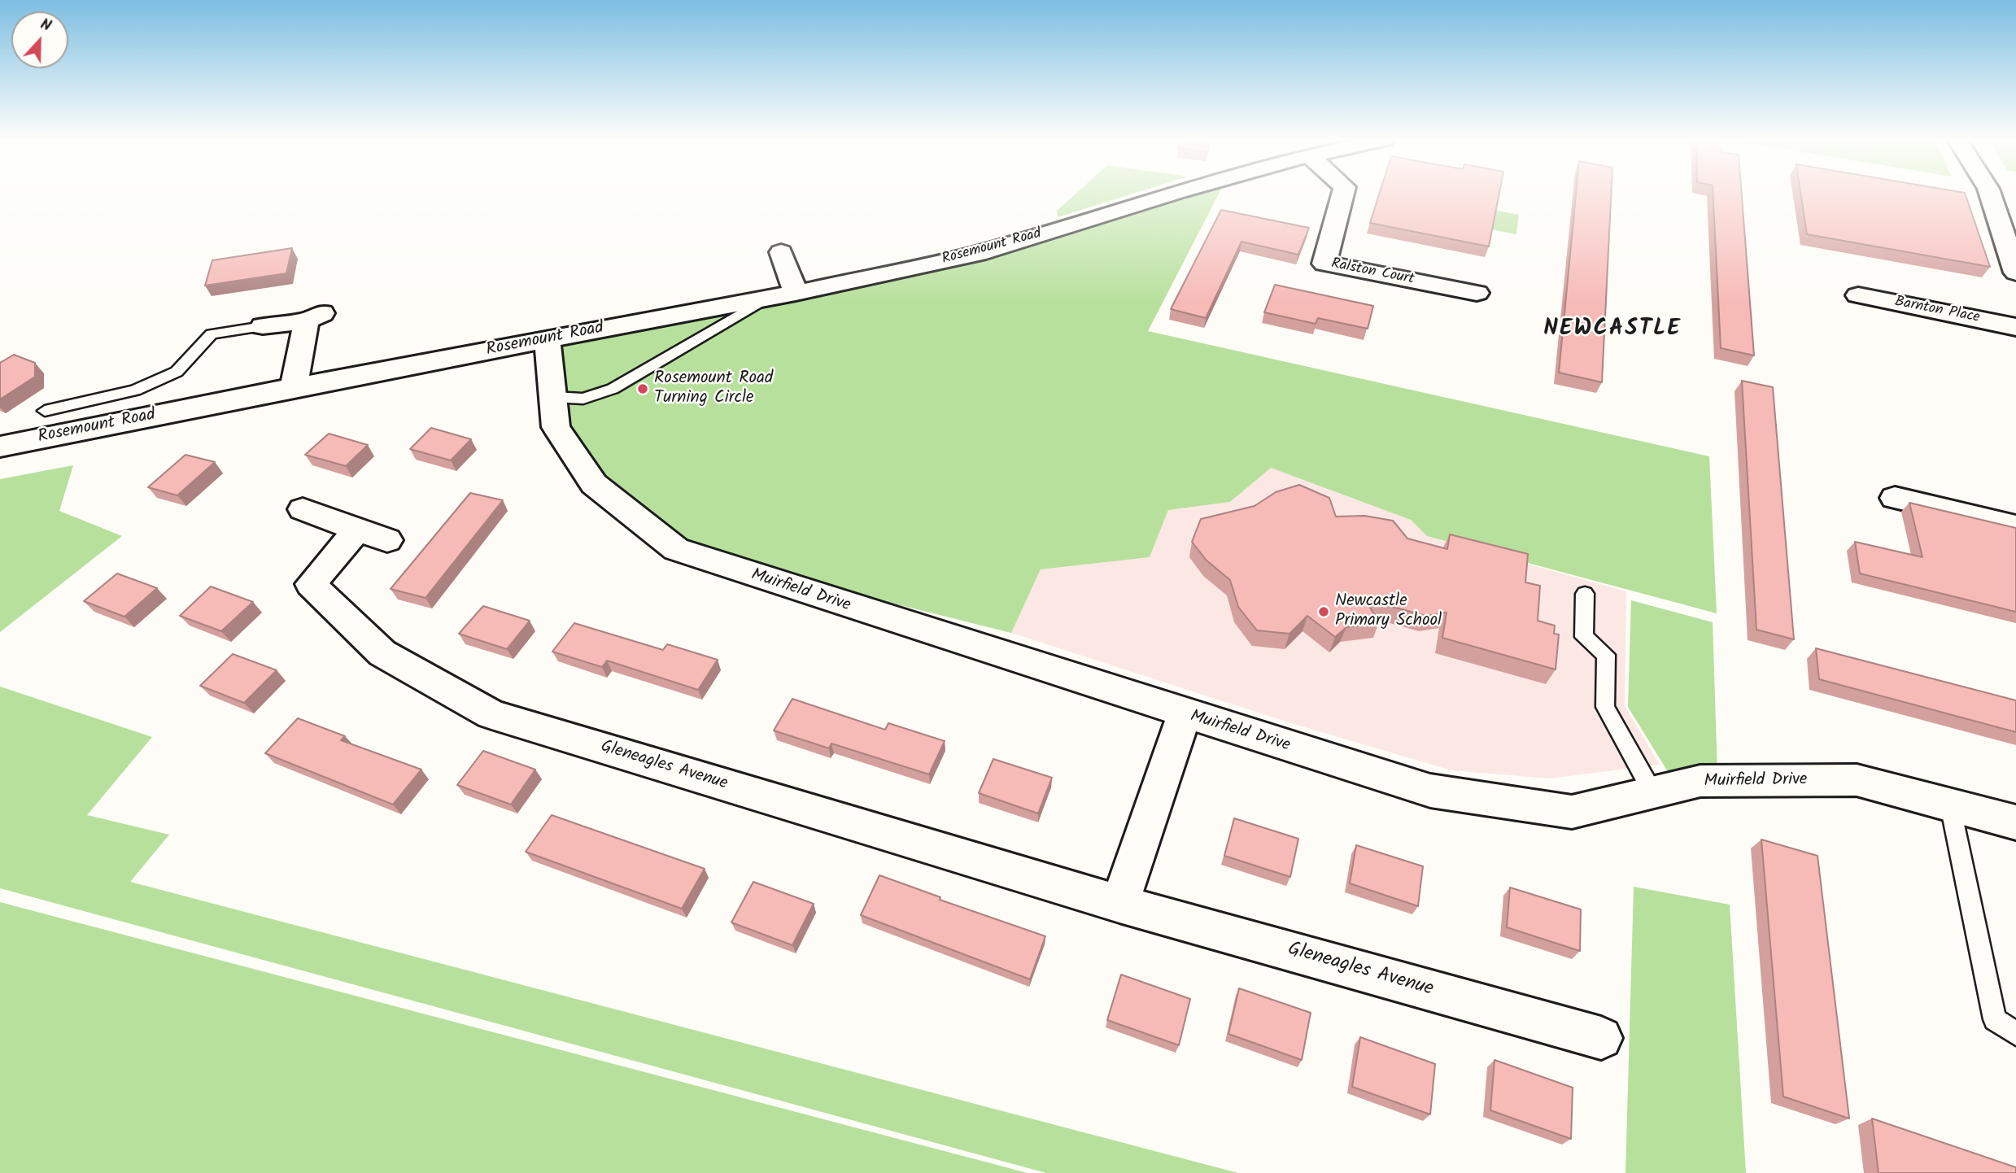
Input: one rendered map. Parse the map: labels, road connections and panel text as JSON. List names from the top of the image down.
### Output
{
  "streets": {
    "street": [
      "Rosemount Road",
      "Ralston Court",
      "Barnton Place",
      "Muirfield Drive",
      "Gleneagles Avenue"
    ]
  },
  "crossings": [
    ["Rosemount Road", "Muirfield Drive"]
  ],
  "districts": ["NEWCASTLE"],
  "places": ["Rosemount Road Turning Circle", "Newcastle Primary School"],
  "north": "top"
}
